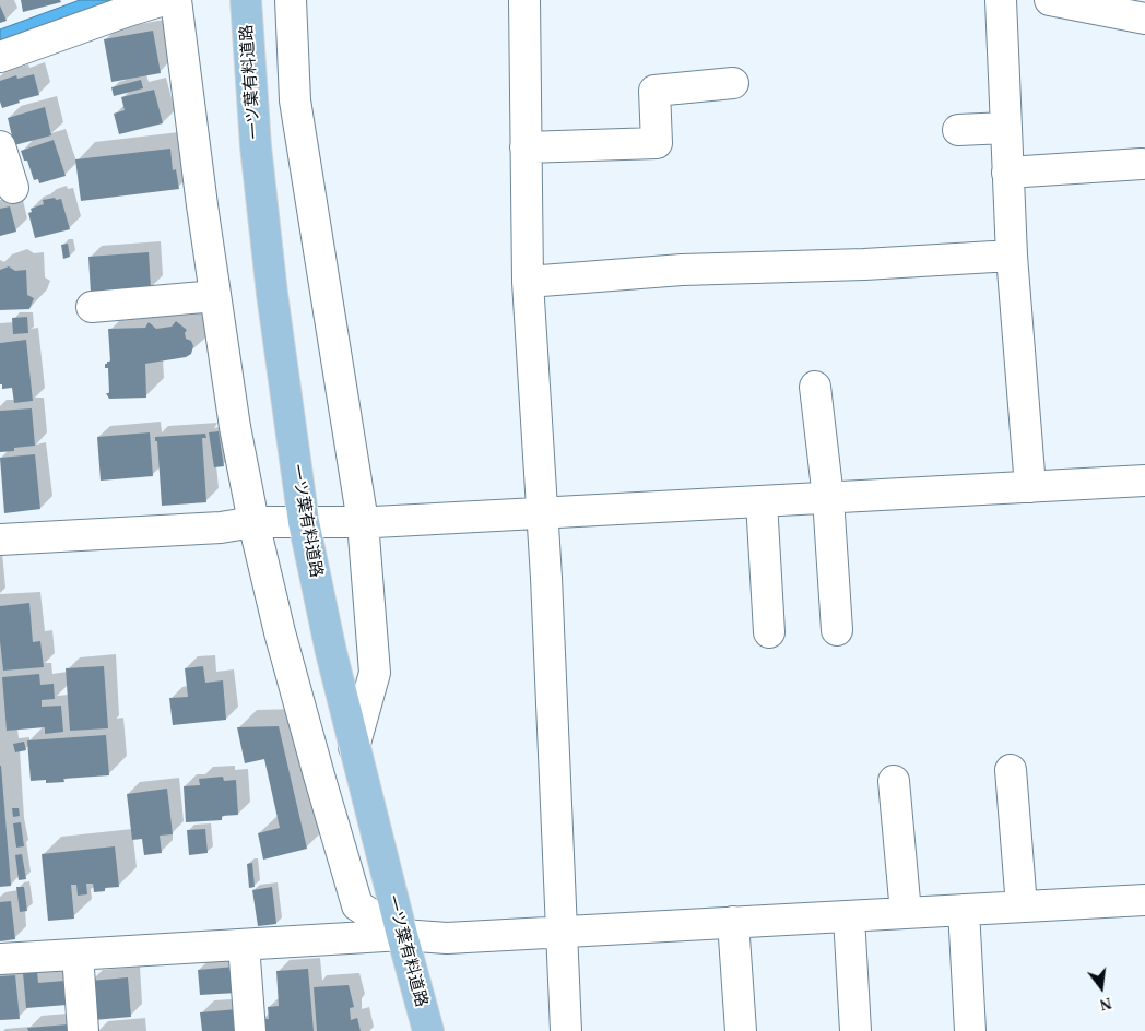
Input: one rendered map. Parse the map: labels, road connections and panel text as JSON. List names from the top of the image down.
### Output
{
  "streets": {
    "main road": ["一ツ葉有料道路"]
  },
  "north": "bottom"
}
